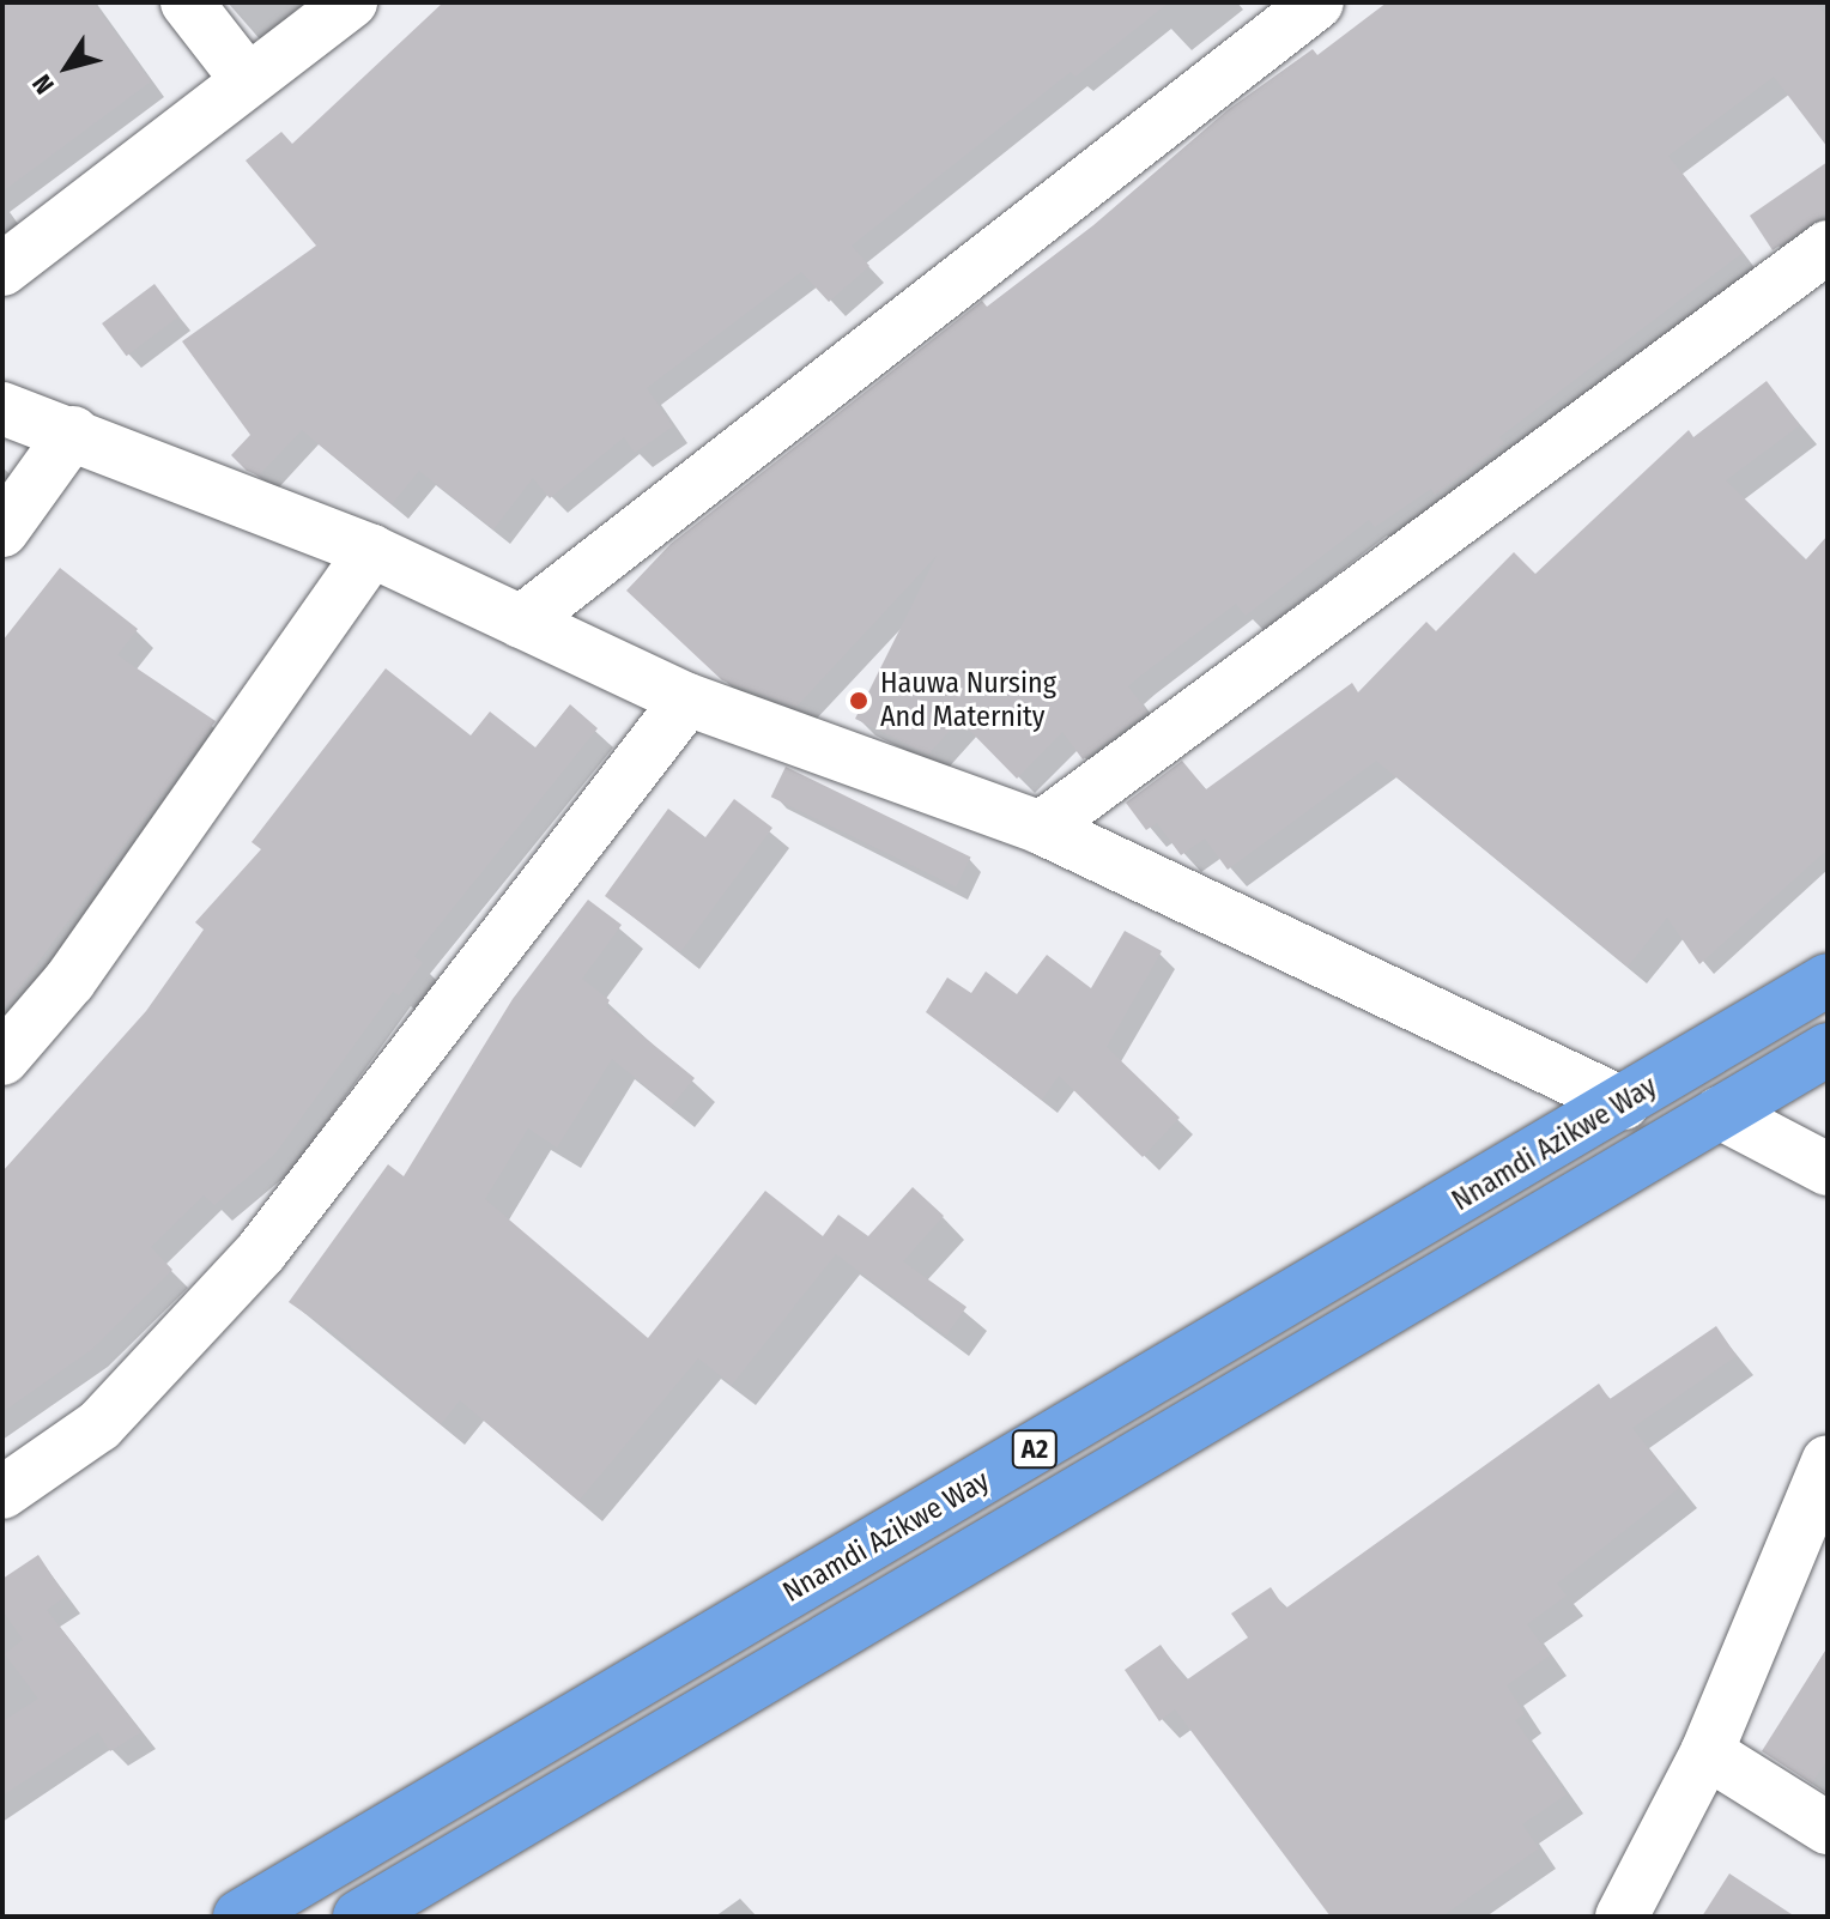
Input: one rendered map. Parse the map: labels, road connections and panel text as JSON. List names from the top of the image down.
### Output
{
  "streets": {
    "highway": ["Nnamdi Azikwe Way", "A2"]
  },
  "places": ["Hauwa Nursing And Maternity"],
  "north": "bottom left"
}
